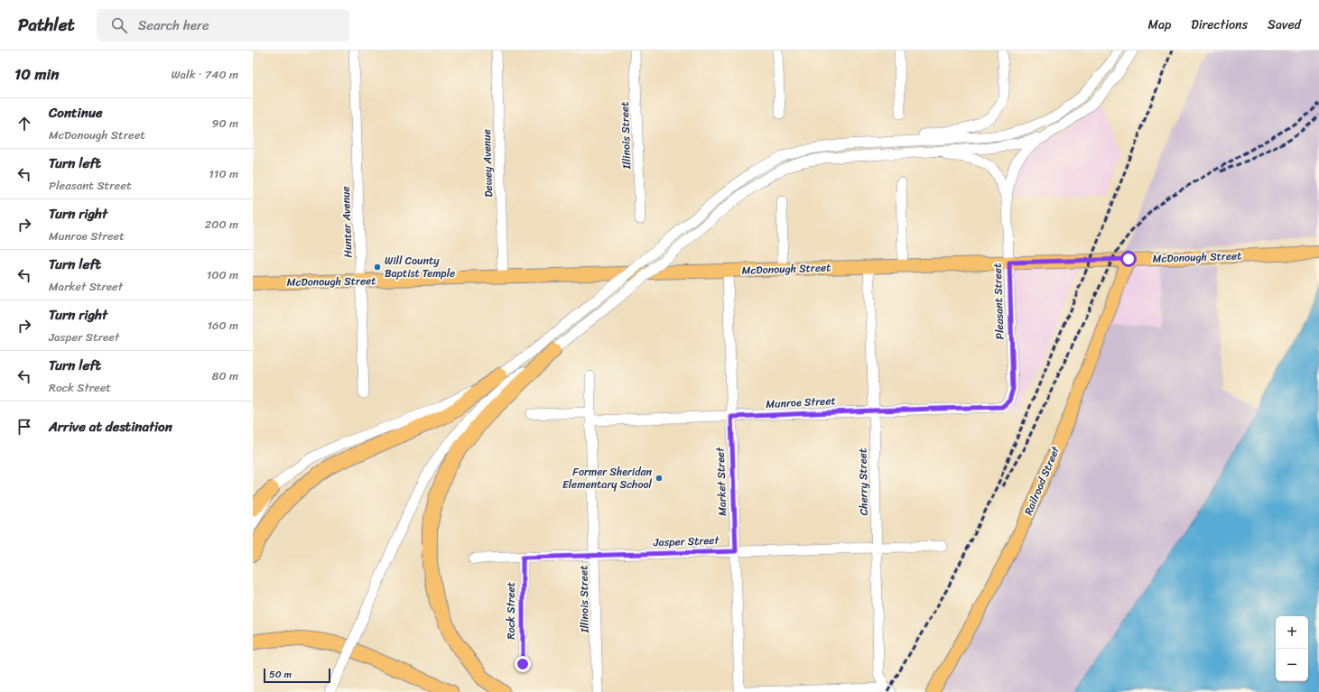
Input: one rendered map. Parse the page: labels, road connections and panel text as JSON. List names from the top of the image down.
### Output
{
  "streets": {
    "main road": ["McDonough Street", "Railroad Street"],
    "street": [
      "Illinois Street",
      "Dewey Avenue",
      "Hunter Avenue",
      "Pleasant Street",
      "Munroe Street",
      "Market Street",
      "Cherry Street",
      "Jasper Street",
      "Rock Street"
    ]
  },
  "crossings": [
    ["Illinois Street", "Munroe Street"],
    ["Illinois Street", "Jasper Street"],
    ["Dewey Avenue", "McDonough Street"],
    ["Hunter Avenue", "McDonough Street"],
    ["McDonough Street", "Pleasant Street"],
    ["McDonough Street", "Railroad Street"],
    ["McDonough Street", "Market Street"],
    ["McDonough Street", "Cherry Street"],
    ["Pleasant Street", "Munroe Street"],
    ["Munroe Street", "Market Street"],
    ["Munroe Street", "Cherry Street"],
    ["Market Street", "Jasper Street"],
    ["Cherry Street", "Jasper Street"],
    ["Jasper Street", "Rock Street"]
  ],
  "places": ["Will County Baptist Temple", "Former Sheridan Elementary School"],
  "scale_bar": "50 m",
  "page": {
    "header": "Pathlet",
    "search": "Search here",
    "nav": ["Map", "Directions", "Saved"],
    "heading": ["10 min", "Walk · 740 m"],
    "list": [
      ["Continue", "McDonough Street", "90 m"],
      ["Turn left", "Pleasant Street", "110 m"],
      ["Turn right", "Munroe Street", "200 m"],
      ["Turn left", "Market Street", "100 m"],
      ["Turn right", "Jasper Street", "160 m"],
      ["Turn left", "Rock Street", "80 m"],
      "Arrive at destination"
    ],
    "map_buttons": ["+", "−"],
    "scale": "50 m"
  }
}
